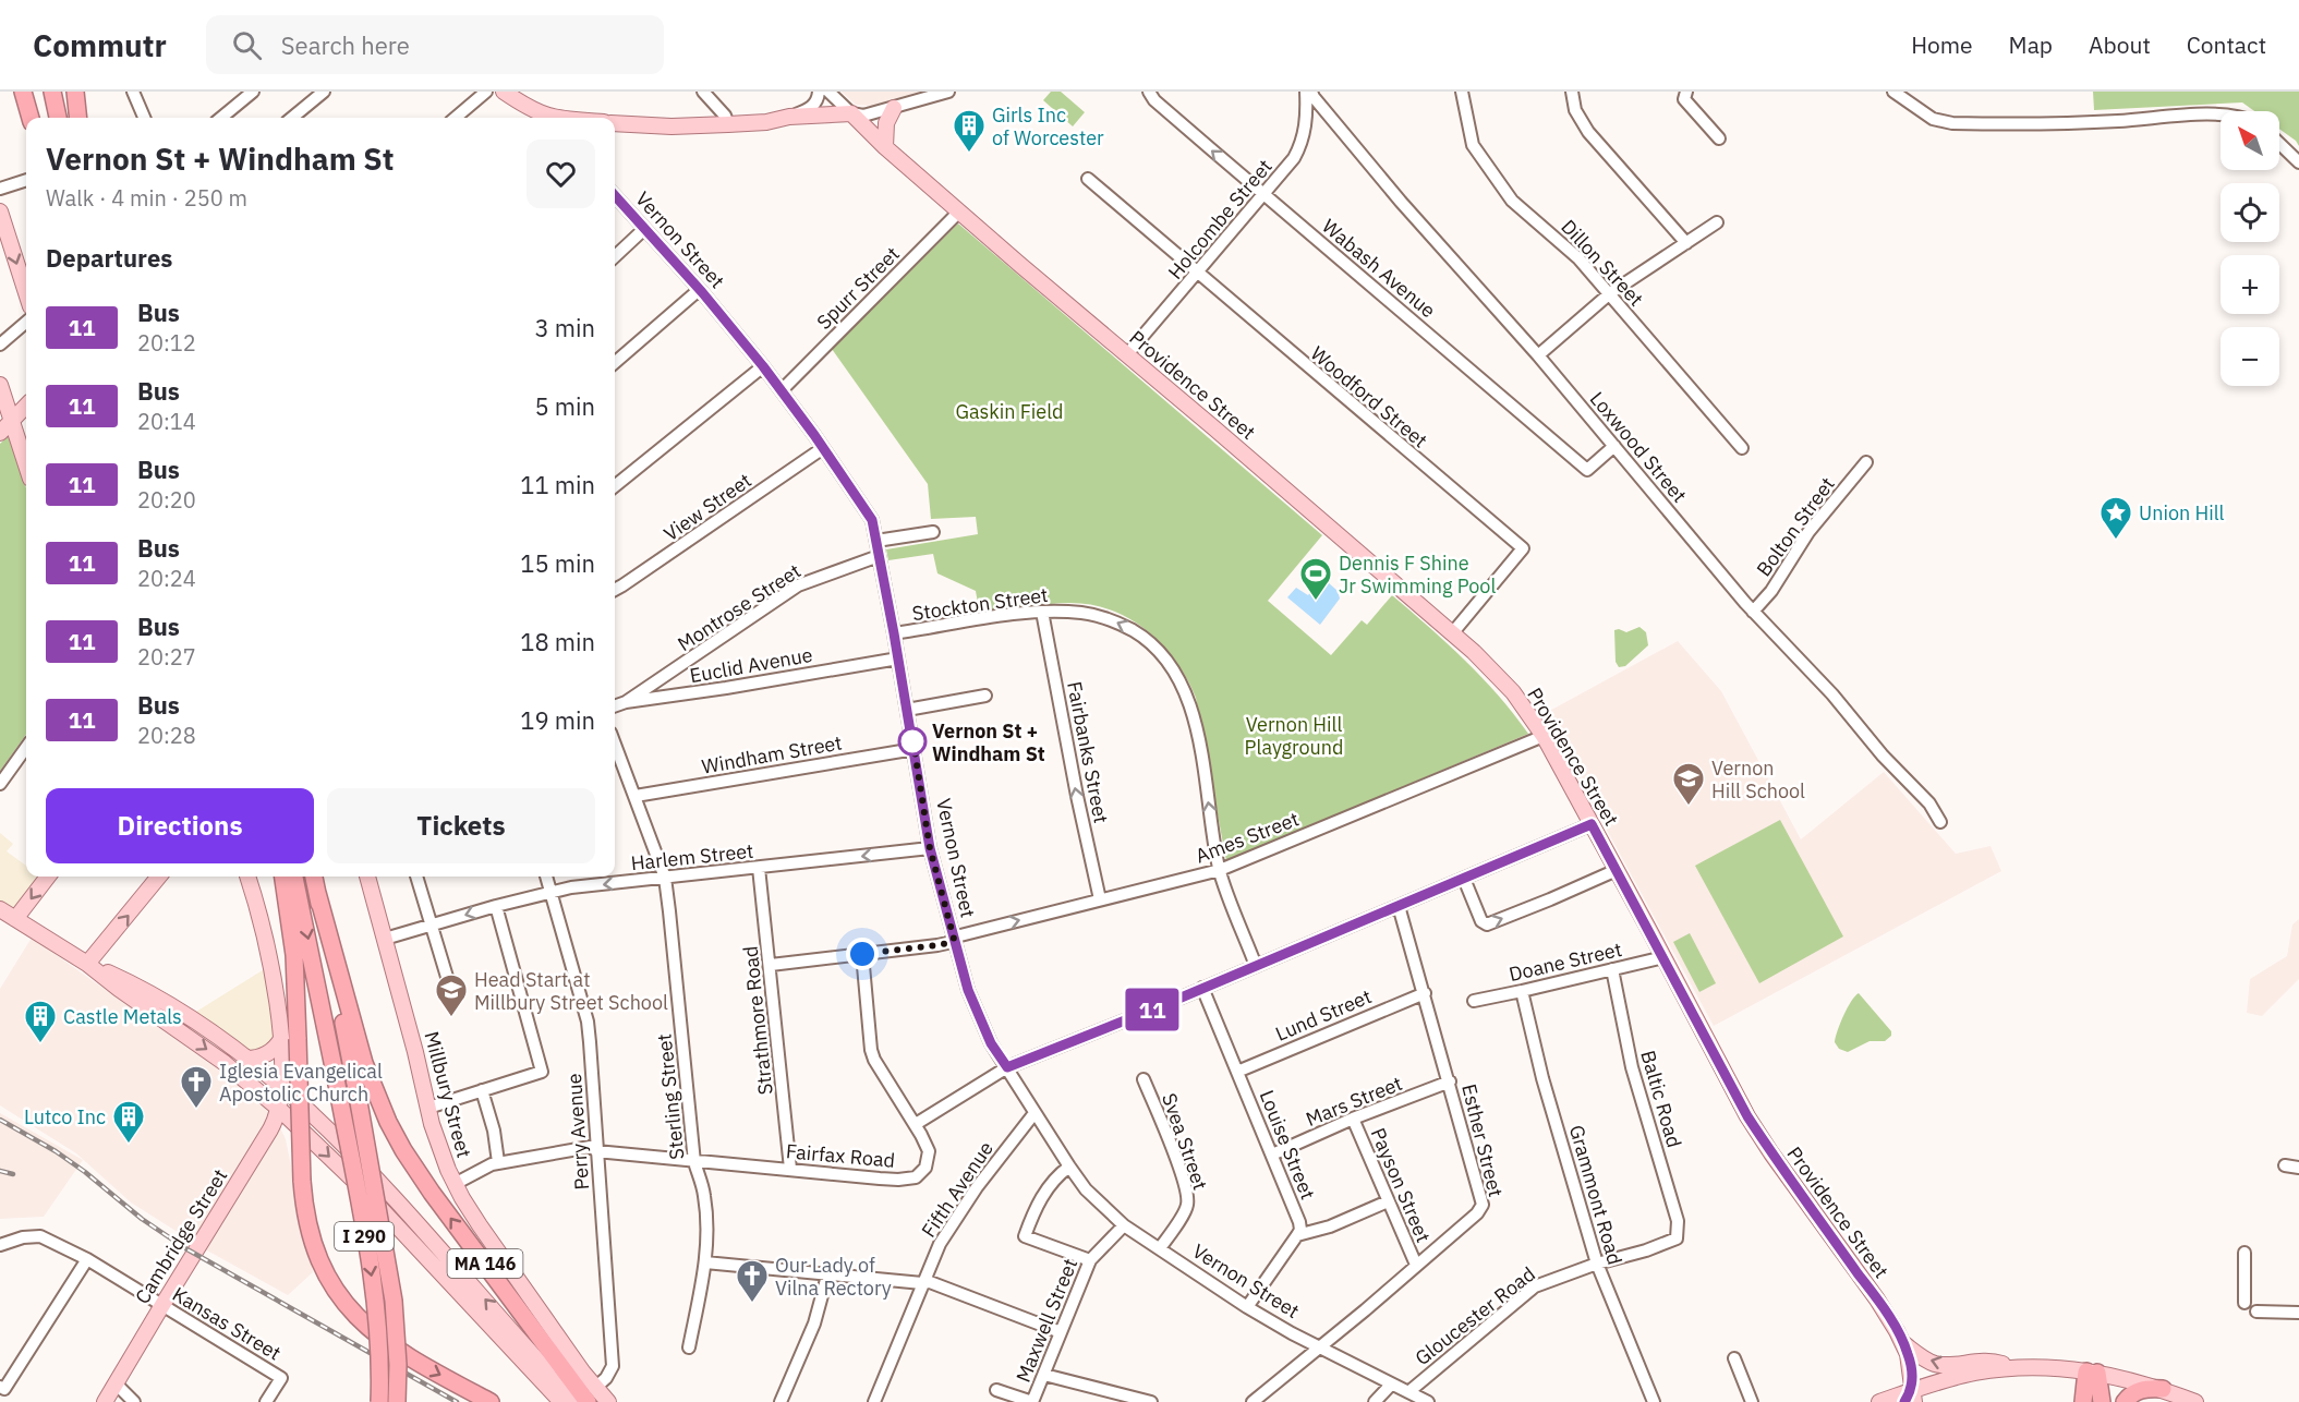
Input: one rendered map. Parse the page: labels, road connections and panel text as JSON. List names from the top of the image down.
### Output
{
  "streets": {
    "highway": ["I 290", "MA 146"],
    "main road": ["Providence Street", "Millbury Street", "Cambridge Street"],
    "street": [
      "Holcombe Street",
      "Vernon Street",
      "Dillon Street",
      "Wabash Avenue",
      "Spurr Street",
      "Woodford Street",
      "Loxwood Street",
      "View Street",
      "Bolton Street",
      "Stockton Street",
      "Montrose Street",
      "Euclid Avenue",
      "Fairbanks Street",
      "Windham Street",
      "Ames Street",
      "Harlem Street",
      "Doane Street",
      "Lund Street",
      "Strathmore Road",
      "Sterling Street",
      "Baltic Road",
      "Mars Street",
      "Perry Avenue",
      "Esther Street",
      "Svea Street",
      "Louise Street",
      "Fairfax Road",
      "Payson Street",
      "Fifth Avenue",
      "Grammont Road",
      "Gloucester Road",
      "Maxwell Street",
      "Kansas Street"
    ]
  },
  "crossings": [
    ["Holcombe Street", "Wabash Avenue"],
    ["Holcombe Street", "Providence Street"],
    ["Holcombe Street", "Woodford Street"],
    ["Vernon Street", "Spurr Street"],
    ["Vernon Street", "View Street"],
    ["Vernon Street", "Stockton Street"],
    ["Vernon Street", "Montrose Street"],
    ["Vernon Street", "Euclid Avenue"],
    ["Vernon Street", "Windham Street"],
    ["Vernon Street", "Ames Street"],
    ["Vernon Street", "Harlem Street"],
    ["Vernon Street", "Esther Street"],
    ["Vernon Street", "Svea Street"],
    ["Vernon Street", "Fifth Avenue"],
    ["Vernon Street", "Gloucester Road"],
    ["Vernon Street", "Maxwell Street"],
    ["Wabash Avenue", "Loxwood Street"],
    ["Spurr Street", "Providence Street"],
    ["Providence Street", "Woodford Street"],
    ["Providence Street", "Ames Street"],
    ["Providence Street", "Doane Street"],
    ["Loxwood Street", "Bolton Street"],
    ["Stockton Street", "Fairbanks Street"],
    ["Stockton Street", "Ames Street"],
    ["Montrose Street", "Euclid Avenue"],
    ["Fairbanks Street", "Ames Street"],
    ["Windham Street", "Sterling Street"],
    ["Ames Street", "Strathmore Road"],
    ["Ames Street", "Fairfax Road"],
    ["Harlem Street", "Strathmore Road"],
    ["Harlem Street", "Millbury Street"],
    ["Harlem Street", "Sterling Street"],
    ["Harlem Street", "Perry Avenue"],
    ["Doane Street", "Baltic Road"],
    ["Doane Street", "Grammont Road"],
    ["Lund Street", "Esther Street"],
    ["Lund Street", "Louise Street"],
    ["Strathmore Road", "Fairfax Road"],
    ["Millbury Street", "Perry Avenue"],
    ["Millbury Street", "Fairfax Road"],
    ["Millbury Street", "MA 146"],
    ["Sterling Street", "Fairfax Road"],
    ["Baltic Road", "Gloucester Road"],
    ["Mars Street", "Esther Street"],
    ["Mars Street", "Louise Street"],
    ["Mars Street", "Payson Street"],
    ["Perry Avenue", "Fairfax Road"],
    ["Perry Avenue", "MA 146"],
    ["Esther Street", "Payson Street"],
    ["Grammont Road", "Gloucester Road"],
    ["Cambridge Street", "Kansas Street"],
    ["I 290", "MA 146"]
  ],
  "one_way": ["Stockton Street", "Fairbanks Street", "Harlem Street"],
  "parks": ["Gaskin Field", "Vernon Hill Playground"],
  "places": {
    "building": ["Girls Inc of Worcester", "Castle Metals", "Lutco Inc"],
    "place": ["Union Hill"],
    "sports": ["Dennis F Shine Jr Swimming Pool"],
    "other": ["Vernon St + Windham St"],
    "school or university": ["Vernon Hill School", "Head Start at Millbury Street School"],
    "church": ["Iglesia Evangelical Apostolic Church", "Our Lady of Vilna Rectory"]
  },
  "lines": ["bus line 11"],
  "north": "top left",
  "page": {
    "header": "Commutr",
    "search": "Search here",
    "nav": [
      "Home",
      "Map",
      "About",
      "Contact"
    ],
    "on_map": "11",
    "map_buttons": ["+", "−"],
    "heading": [
      ["Vernon St + Windham St", "Walk · 4 min · 250 m"],
      "Departures"
    ],
    "list": [
      {
        "mark": "11",
        "name": "Bus",
        "note": "20:12",
        "value": "3 min"
      },
      {
        "mark": "11",
        "name": "Bus",
        "note": "20:14",
        "value": "5 min"
      },
      {
        "mark": "11",
        "name": "Bus",
        "note": "20:20",
        "value": "11 min"
      },
      {
        "mark": "11",
        "name": "Bus",
        "note": "20:24",
        "value": "15 min"
      },
      {
        "mark": "11",
        "name": "Bus",
        "note": "20:27",
        "value": "18 min"
      },
      {
        "mark": "11",
        "name": "Bus",
        "note": "20:28",
        "value": "19 min"
      }
    ],
    "buttons": ["Directions", "Tickets"]
  }
}
